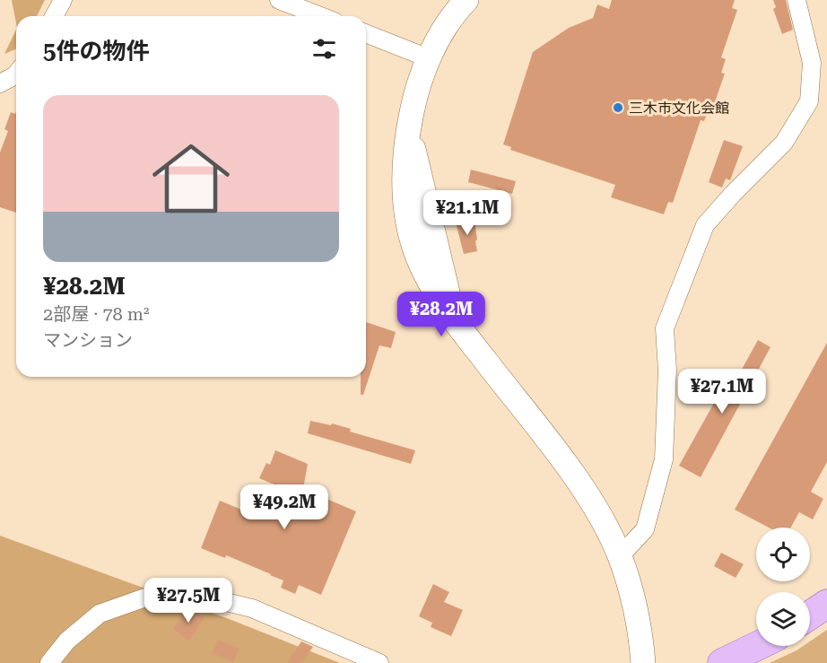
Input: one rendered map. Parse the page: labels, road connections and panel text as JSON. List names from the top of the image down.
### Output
{
  "places": ["三木市文化会館"],
  "page": {
    "heading": "5件の物件",
    "list": [
      {
        "name": "¥28.2M",
        "note": "2部屋 · 78 m² · マンション"
      }
    ],
    "price": [
      "¥21.1M",
      "¥28.2M",
      "¥27.1M",
      "¥49.2M",
      "¥27.5M"
    ]
  }
}
